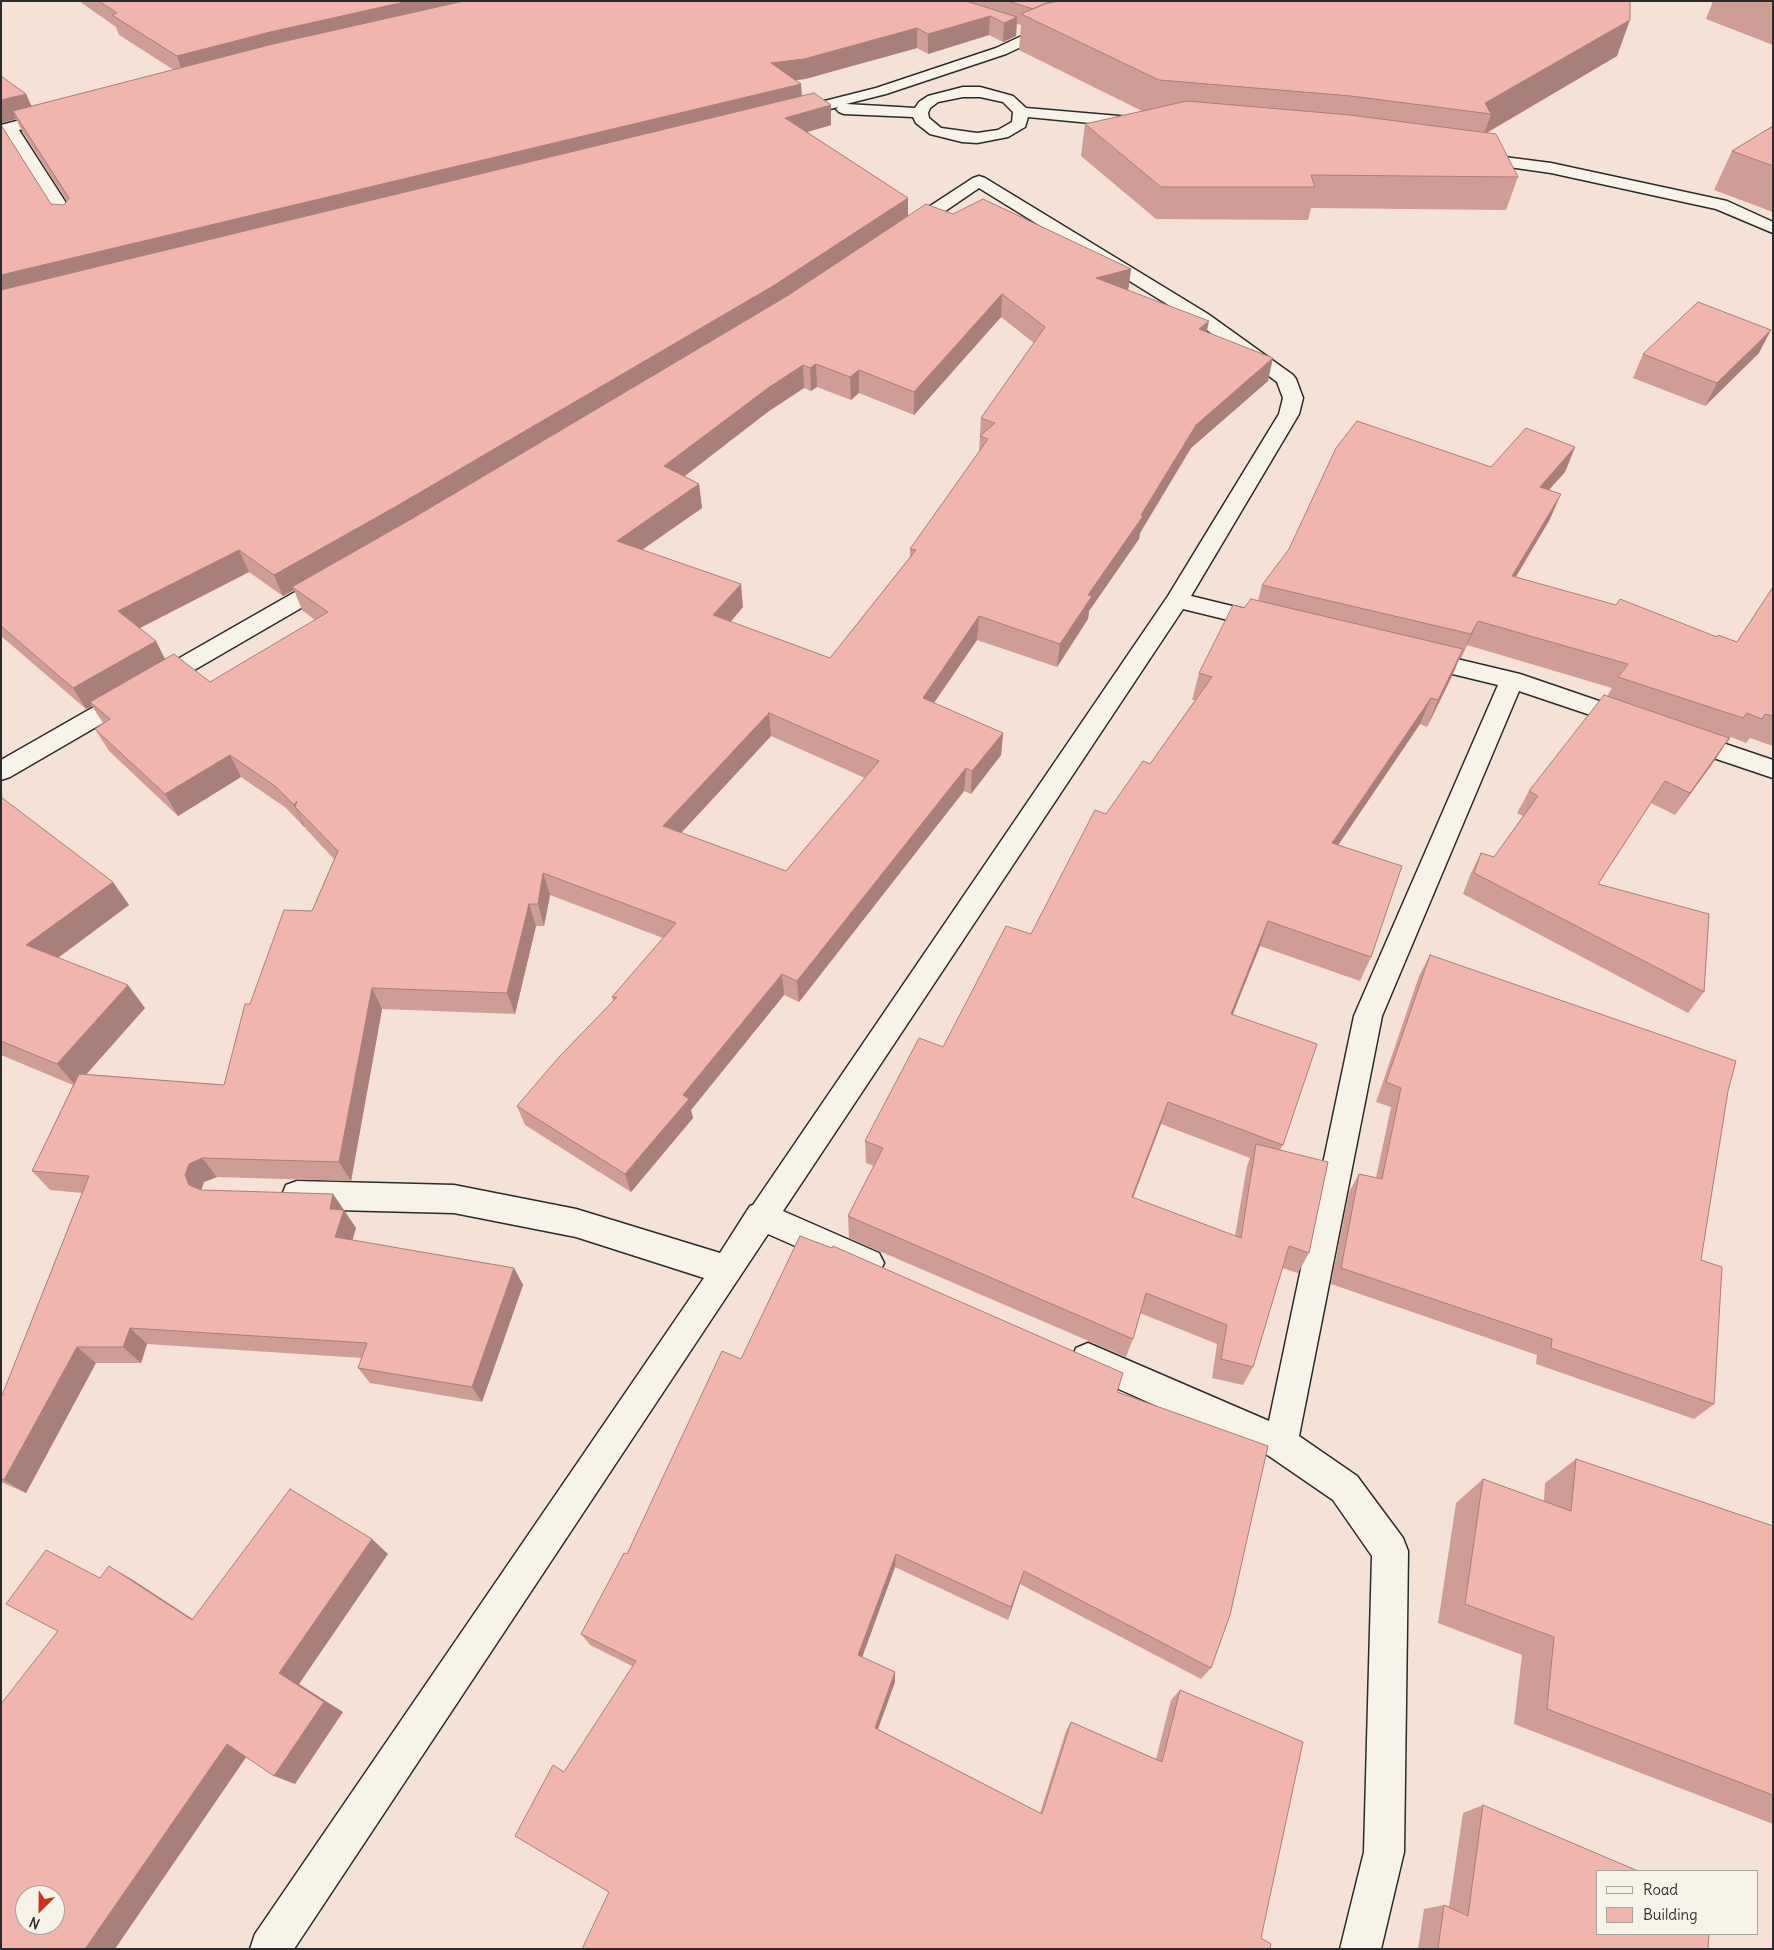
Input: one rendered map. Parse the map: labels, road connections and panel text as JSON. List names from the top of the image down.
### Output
{
  "legend": ["Road", "Building"],
  "north": "bottom left"
}
